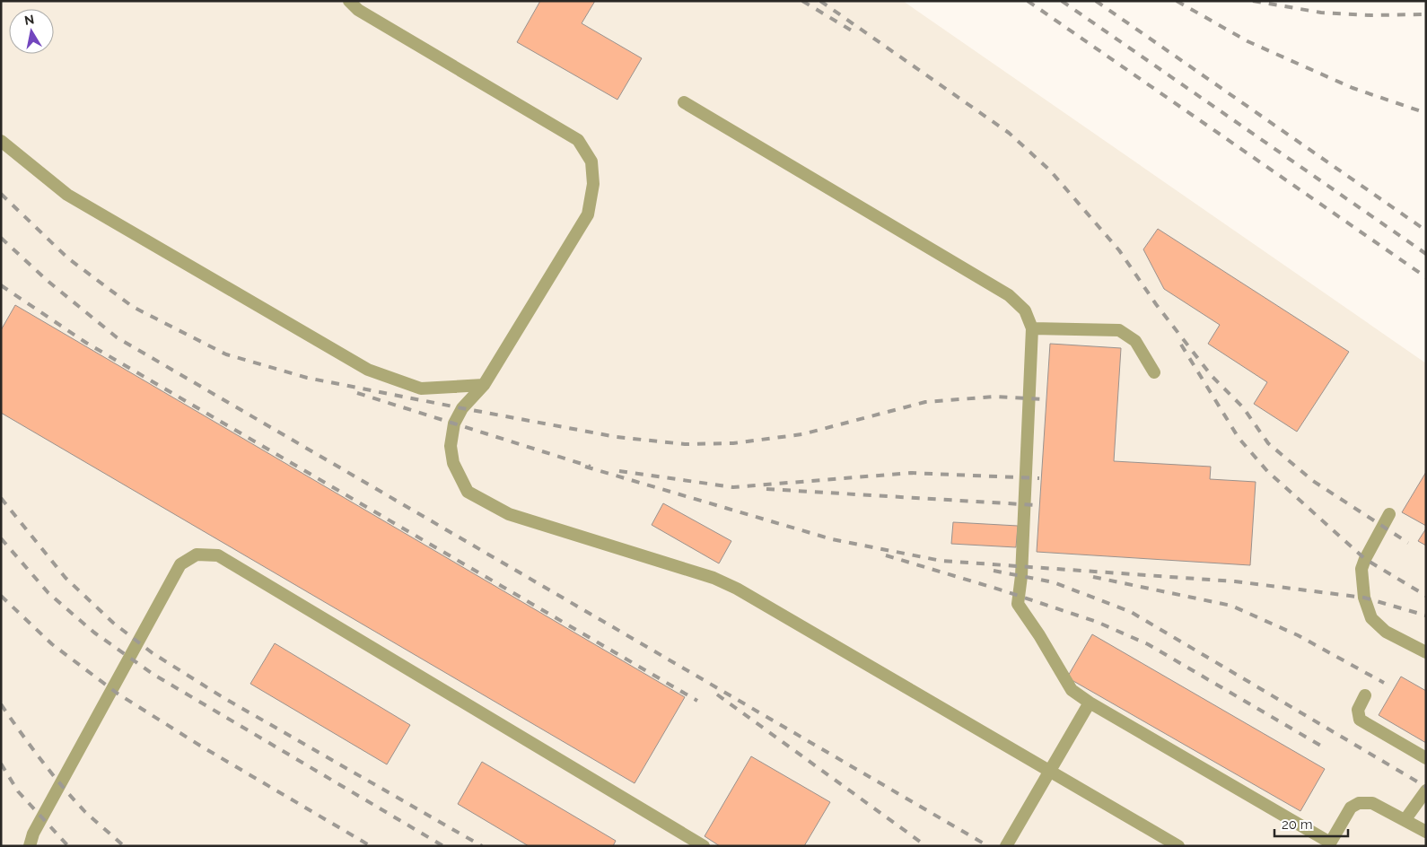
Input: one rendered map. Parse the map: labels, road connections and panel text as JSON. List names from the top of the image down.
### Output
{
  "scale_bar": "20 m",
  "north": "top"
}
